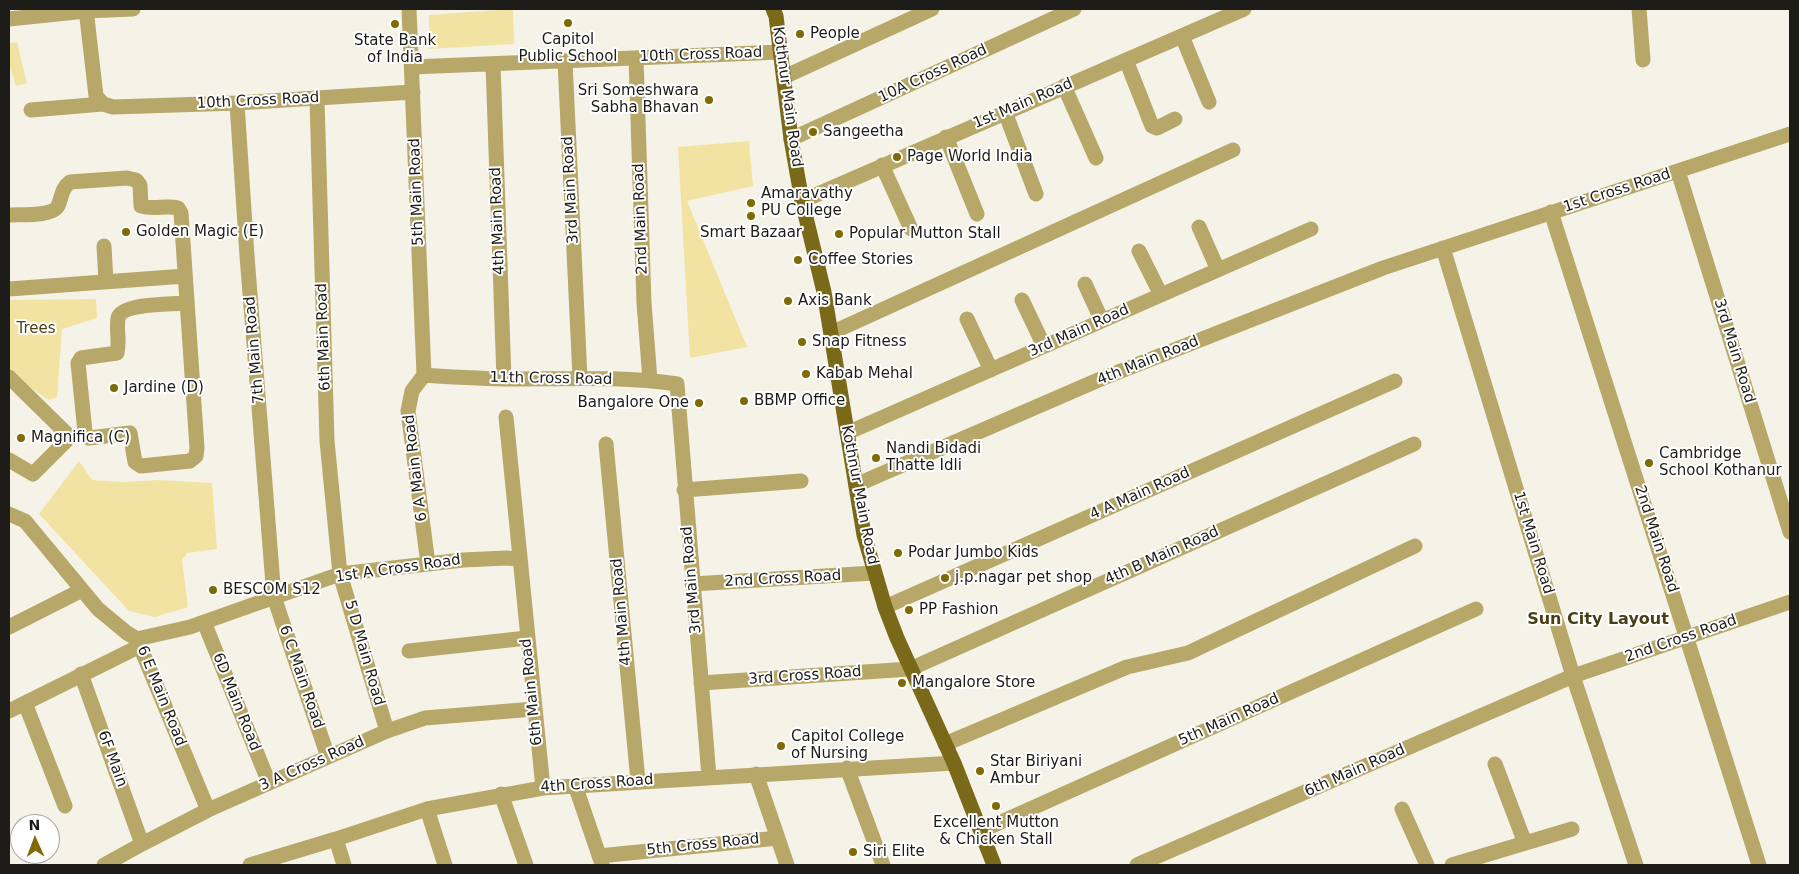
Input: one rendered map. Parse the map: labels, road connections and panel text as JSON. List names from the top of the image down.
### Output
{
  "streets": {
    "main road": ["Kothnur Main Road"],
    "street": [
      "10th Cross Road",
      "10A Cross Road",
      "1st Main Road",
      "3rd Main Road",
      "1st Cross Road",
      "5th Main Road",
      "2nd Main Road",
      "4th Main Road",
      "6th Main Road",
      "7th Main Road",
      "11th Cross Road",
      "6 A Main Road",
      "4 A Main Road",
      "4th B Main Road",
      "1st A Cross Road",
      "2nd Cross Road",
      "5 D Main Road",
      "3rd Cross Road",
      "6 C Main Road",
      "6 E Main Road",
      "6D Main Road",
      "6F Main",
      "3 A Cross Road",
      "4th Cross Road",
      "5th Cross Road"
    ]
  },
  "crossings": [
    ["10th Cross Road", "Kothnur Main Road"],
    ["10th Cross Road", "3rd Main Road"],
    ["10th Cross Road", "5th Main Road"],
    ["10th Cross Road", "2nd Main Road"],
    ["10th Cross Road", "4th Main Road"],
    ["10th Cross Road", "6th Main Road"],
    ["10th Cross Road", "7th Main Road"],
    ["10A Cross Road", "Kothnur Main Road"],
    ["Kothnur Main Road", "1st Main Road"],
    ["Kothnur Main Road", "3rd Main Road"],
    ["Kothnur Main Road", "5th Main Road"],
    ["Kothnur Main Road", "4th Main Road"],
    ["Kothnur Main Road", "4 A Main Road"],
    ["Kothnur Main Road", "4th B Main Road"],
    ["Kothnur Main Road", "2nd Cross Road"],
    ["Kothnur Main Road", "3rd Cross Road"],
    ["Kothnur Main Road", "4th Cross Road"],
    ["1st Main Road", "1st Cross Road"],
    ["1st Main Road", "4th Main Road"],
    ["1st Main Road", "6th Main Road"],
    ["1st Main Road", "2nd Cross Road"],
    ["3rd Main Road", "1st Cross Road"],
    ["3rd Main Road", "11th Cross Road"],
    ["3rd Main Road", "2nd Cross Road"],
    ["3rd Main Road", "3rd Cross Road"],
    ["3rd Main Road", "4th Cross Road"],
    ["1st Cross Road", "2nd Main Road"],
    ["1st Cross Road", "4th Main Road"],
    ["5th Main Road", "11th Cross Road"],
    ["5th Main Road", "6 A Main Road"],
    ["2nd Main Road", "11th Cross Road"],
    ["2nd Main Road", "2nd Cross Road"],
    ["4th Main Road", "11th Cross Road"],
    ["4th Main Road", "4th Cross Road"],
    ["6th Main Road", "1st A Cross Road"],
    ["6th Main Road", "2nd Cross Road"],
    ["6th Main Road", "5 D Main Road"],
    ["6th Main Road", "3 A Cross Road"],
    ["6th Main Road", "4th Cross Road"],
    ["7th Main Road", "1st A Cross Road"],
    ["7th Main Road", "6 C Main Road"],
    ["11th Cross Road", "6 A Main Road"],
    ["6 A Main Road", "1st A Cross Road"],
    ["4th B Main Road", "3rd Cross Road"],
    ["1st A Cross Road", "5 D Main Road"],
    ["1st A Cross Road", "6 C Main Road"],
    ["1st A Cross Road", "6 E Main Road"],
    ["1st A Cross Road", "6D Main Road"],
    ["1st A Cross Road", "6F Main"],
    ["5 D Main Road", "3 A Cross Road"],
    ["6 C Main Road", "3 A Cross Road"],
    ["6 E Main Road", "3 A Cross Road"],
    ["6D Main Road", "3 A Cross Road"],
    ["6F Main", "3 A Cross Road"]
  ],
  "districts": ["Sun City Layout"],
  "parks": ["Trees"],
  "places": [
    "Capitol Public School",
    "State Bank of India",
    "People",
    "Sri Someshwara Sabha Bhavan",
    "Sangeetha",
    "Page World India",
    "Amaravathy PU College",
    "Smart Bazaar",
    "Golden Magic (E)",
    "Popular Mutton Stall",
    "Coffee Stories",
    "Axis Bank",
    "Snap Fitness",
    "Kabab Mehal",
    "Jardine (D)",
    "BBMP Office",
    "Bangalore One",
    "Magnifica (C)",
    "Nandi Bidadi Thatte Idli",
    "Cambridge School Kothanur",
    "Podar Jumbo Kids",
    "j.p.nagar pet shop",
    "BESCOM S12",
    "PP Fashion",
    "Mangalore Store",
    "Capitol College of Nursing",
    "Star Biriyani Ambur",
    "Excellent Mutton & Chicken Stall",
    "Siri Elite"
  ],
  "north": "top"
}
